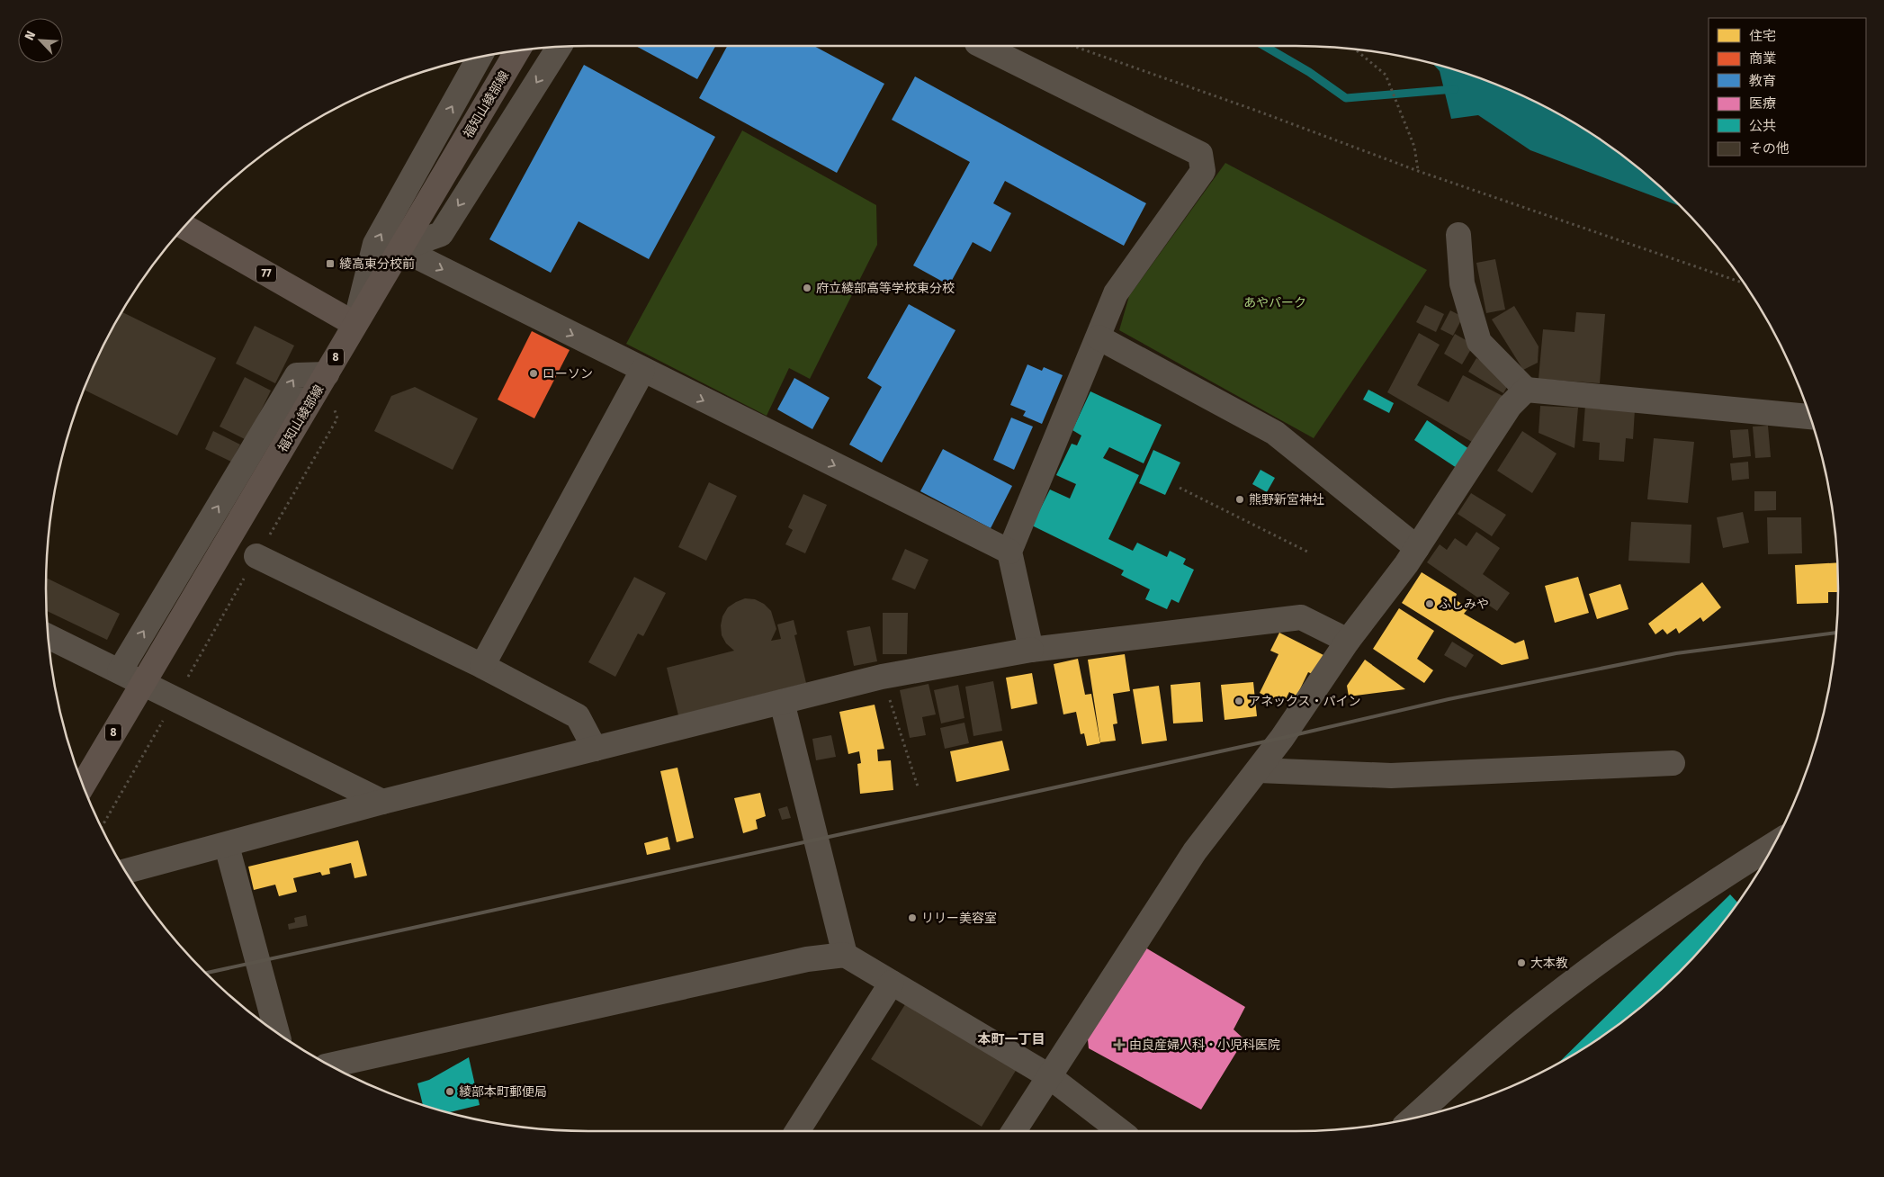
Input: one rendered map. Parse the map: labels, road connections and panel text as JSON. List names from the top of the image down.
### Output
{
  "streets": {
    "main road": ["福知山綾部線", "77", "8"]
  },
  "crossings": [
    ["福知山綾部線", "77"]
  ],
  "districts": ["本町一丁目"],
  "parks": ["あやパーク"],
  "places": {
    "transit": ["綾高東分校前"],
    "other": [
      "府立綾部高等学校東分校",
      "ローソン",
      "熊野新宮神社",
      "ふしみや",
      "アネックス・パイン",
      "リリー美容室",
      "大本教",
      "綾部本町郵便局"
    ],
    "health": ["由良産婦人科・小児科医院"]
  },
  "legend": [
    "住宅",
    "商業",
    "教育",
    "医療",
    "公共",
    "その他"
  ],
  "north": "top left"
}
